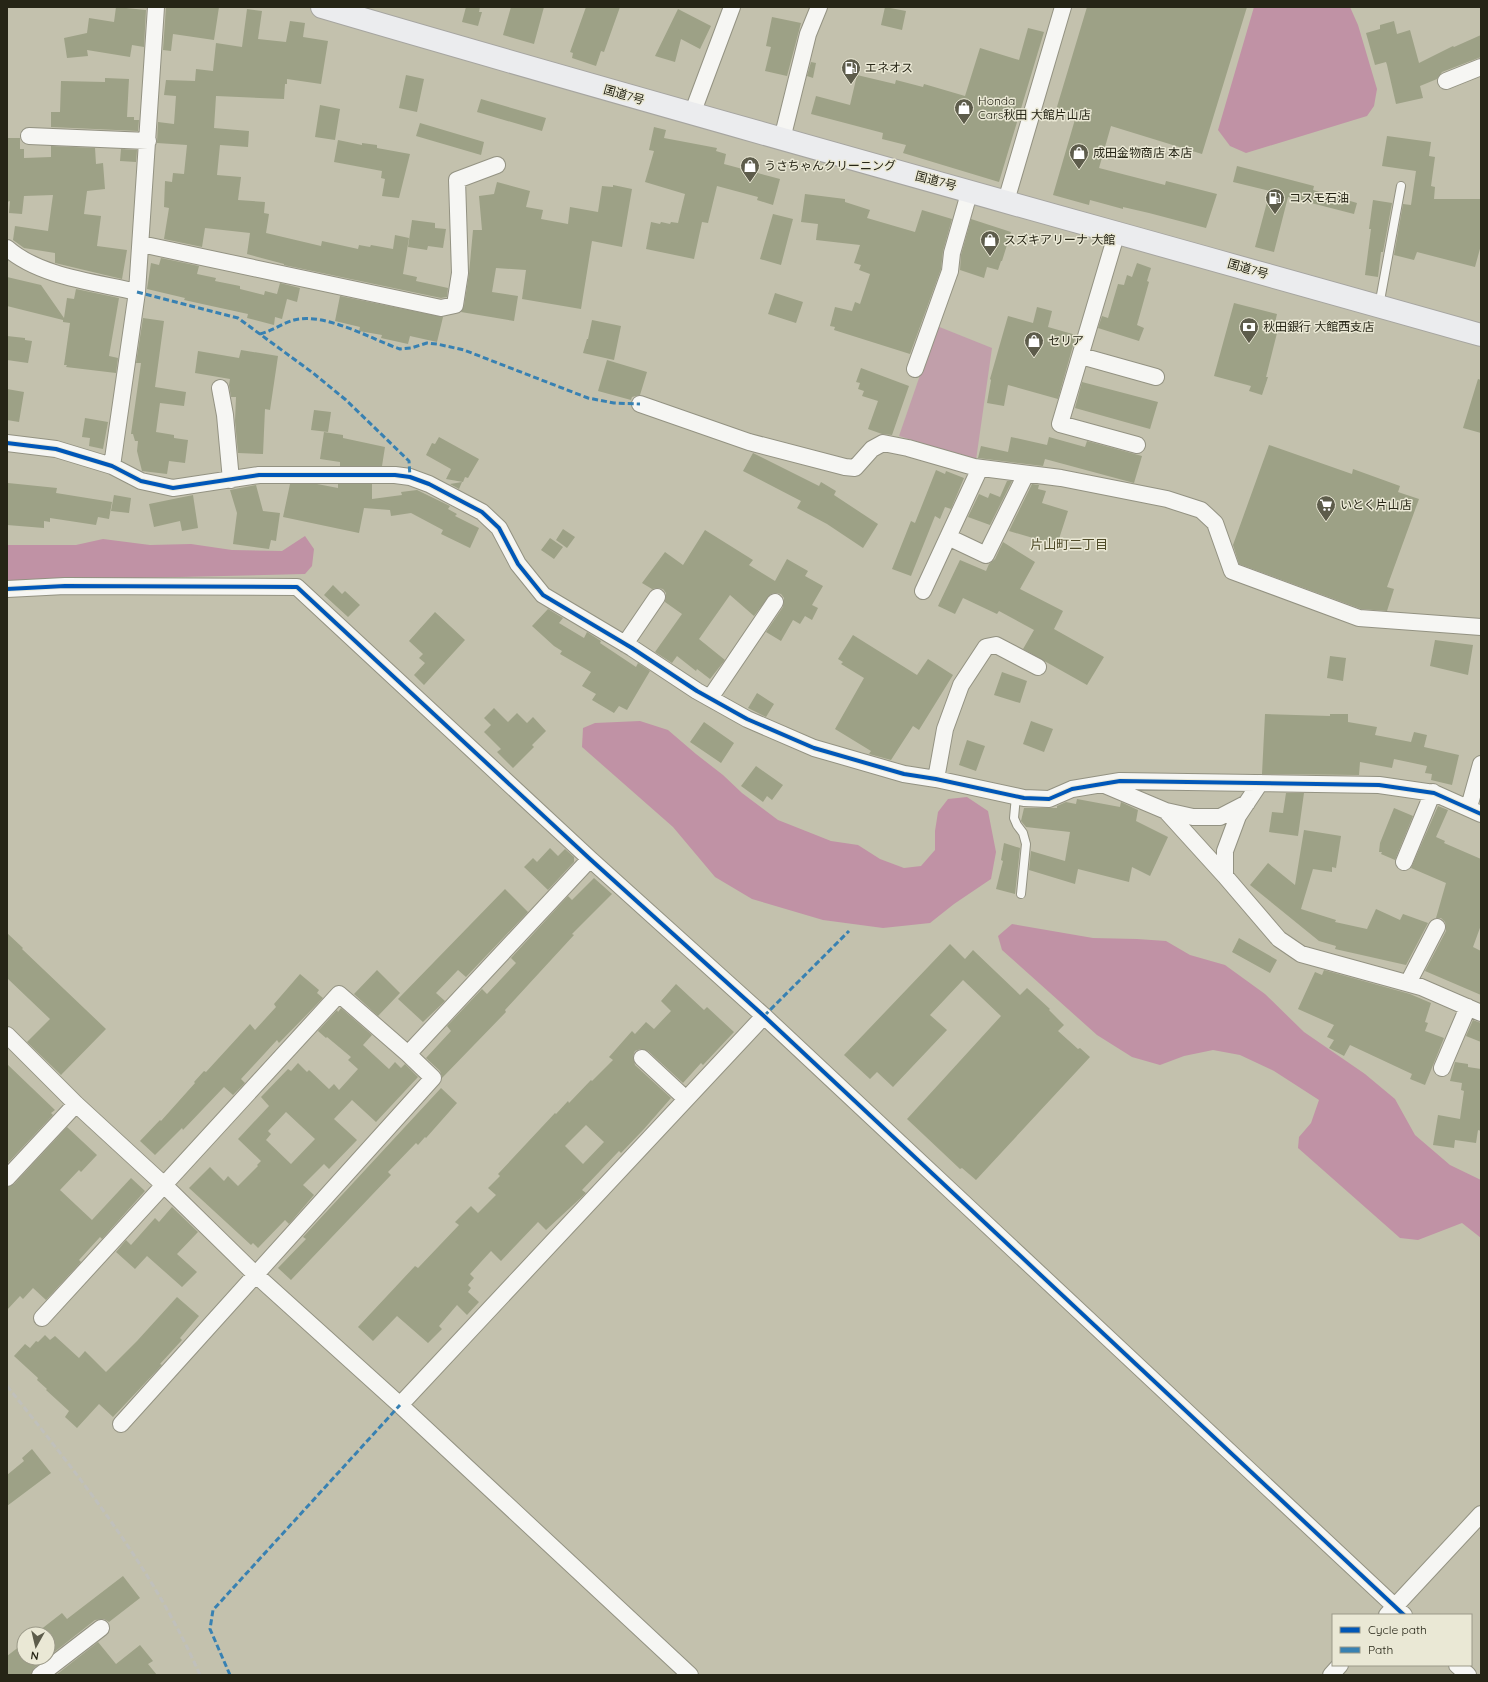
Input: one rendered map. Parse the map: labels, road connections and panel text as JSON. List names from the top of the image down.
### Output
{
  "streets": {
    "highway": ["国道7号"]
  },
  "districts": ["片山町二丁目"],
  "places": {
    "fuel station": ["エネオス", "コスモ石油"],
    "shop": [
      "Honda Cars秋田 大館片山店",
      "成田金物商店 本店",
      "うさちゃんクリーニング",
      "スズキアリーナ 大館",
      "セリア"
    ],
    "bank": ["秋田銀行 大館西支店"],
    "supermarket": ["いとく片山店"]
  },
  "legend": ["Cycle path", "Path"],
  "north": "bottom"
}
